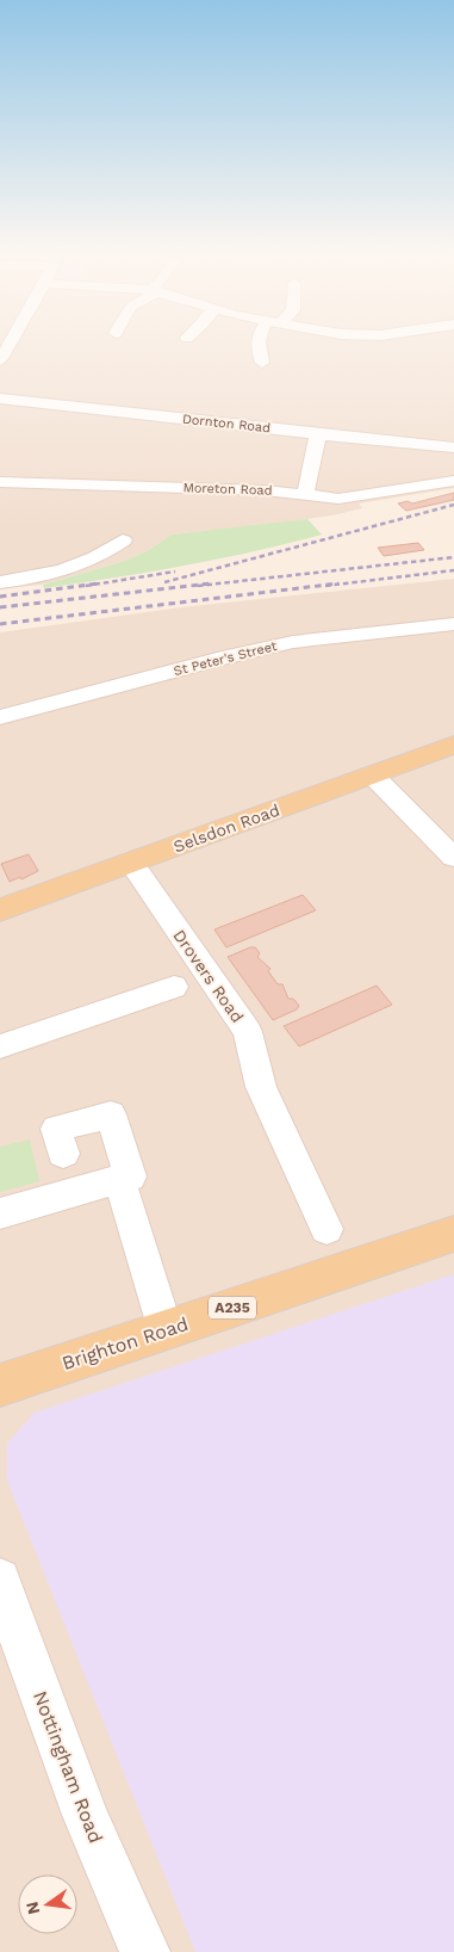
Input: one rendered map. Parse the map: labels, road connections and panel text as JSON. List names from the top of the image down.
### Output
{
  "streets": {
    "main road": ["Selsdon Road", "A235", "Brighton Road"],
    "street": [
      "Dornton Road",
      "Moreton Road",
      "St Peter's Street",
      "Drovers Road",
      "Nottingham Road"
    ]
  },
  "crossings": [
    ["Selsdon Road", "Drovers Road"]
  ],
  "north": "left"
}
